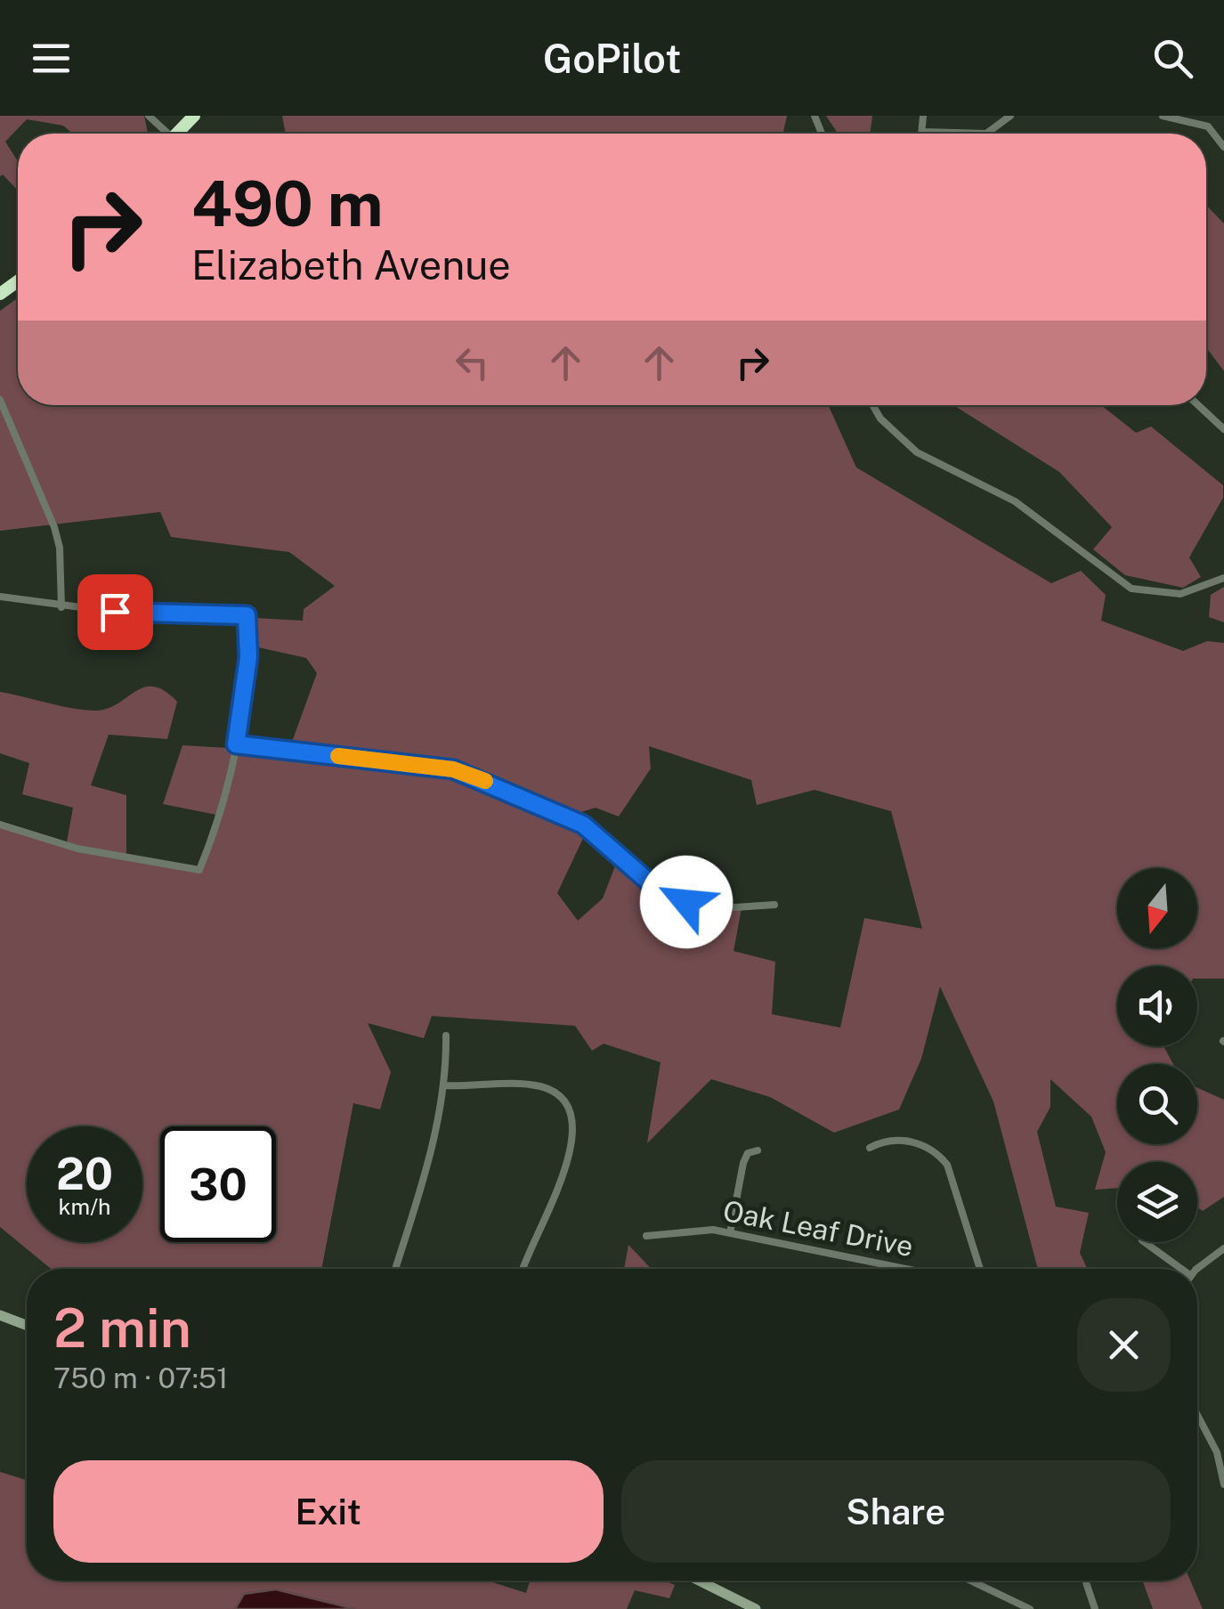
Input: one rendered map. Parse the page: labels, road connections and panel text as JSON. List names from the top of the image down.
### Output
{
  "streets": {
    "street": ["Oak Leaf Drive"]
  },
  "north": "bottom",
  "page": {
    "header": "GoPilot",
    "turn": ["490 m", "Elizabeth Avenue"],
    "speed": "20 km/h",
    "limit": "30",
    "heading": ["2 min", "750 m · 07:51"],
    "buttons": ["Exit", "Share"]
  }
}
